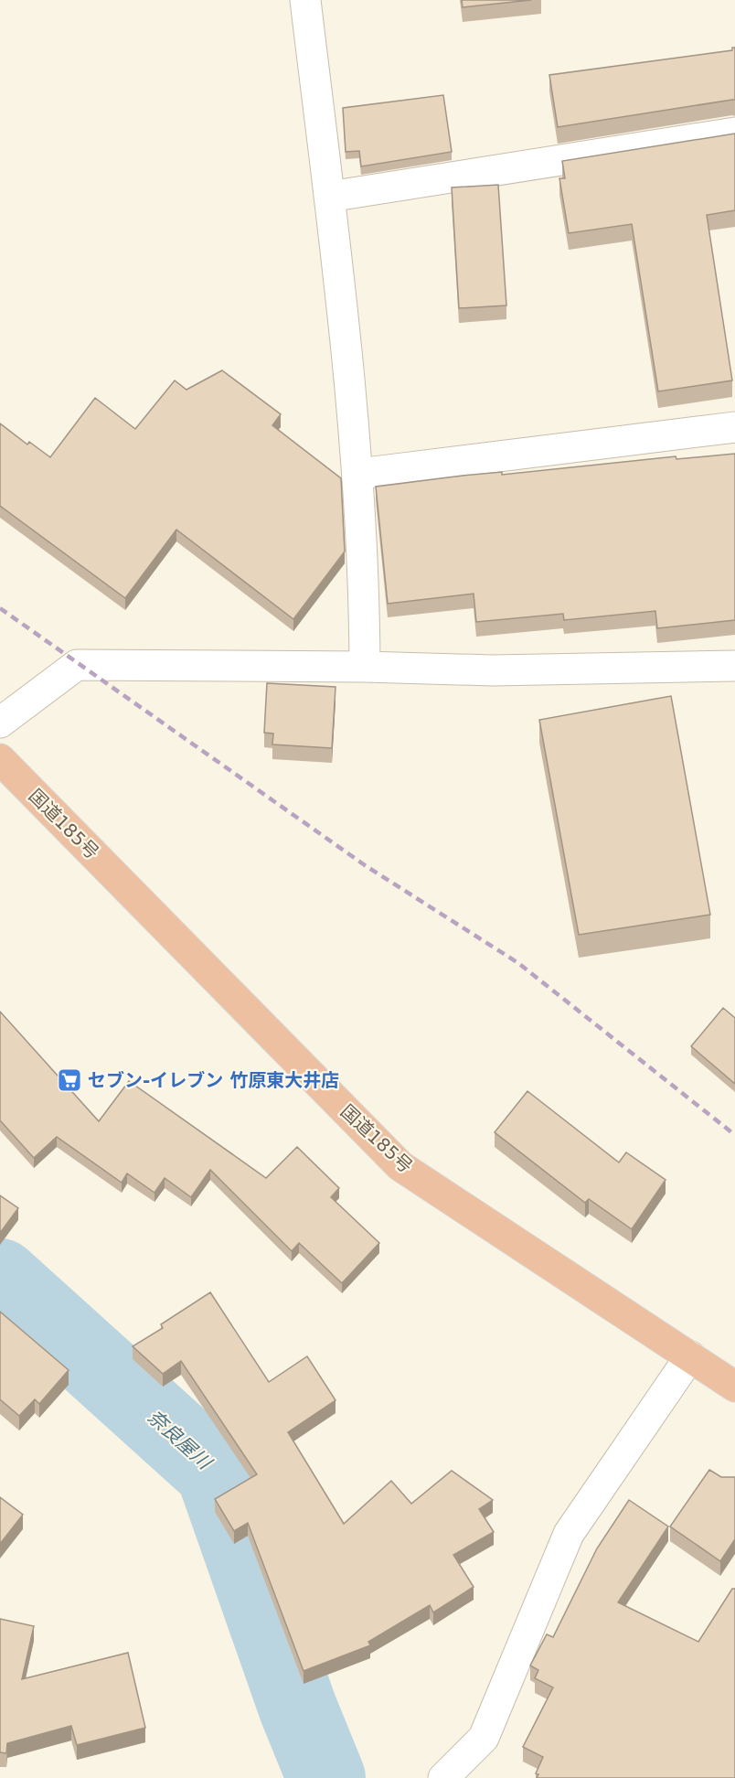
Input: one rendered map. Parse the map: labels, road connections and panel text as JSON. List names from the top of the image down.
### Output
{
  "streets": {
    "highway": ["国道185号"]
  },
  "water": ["奈良屋川"],
  "places": {
    "supermarket": ["セブン-イレブン 竹原東大井店"]
  }
}
